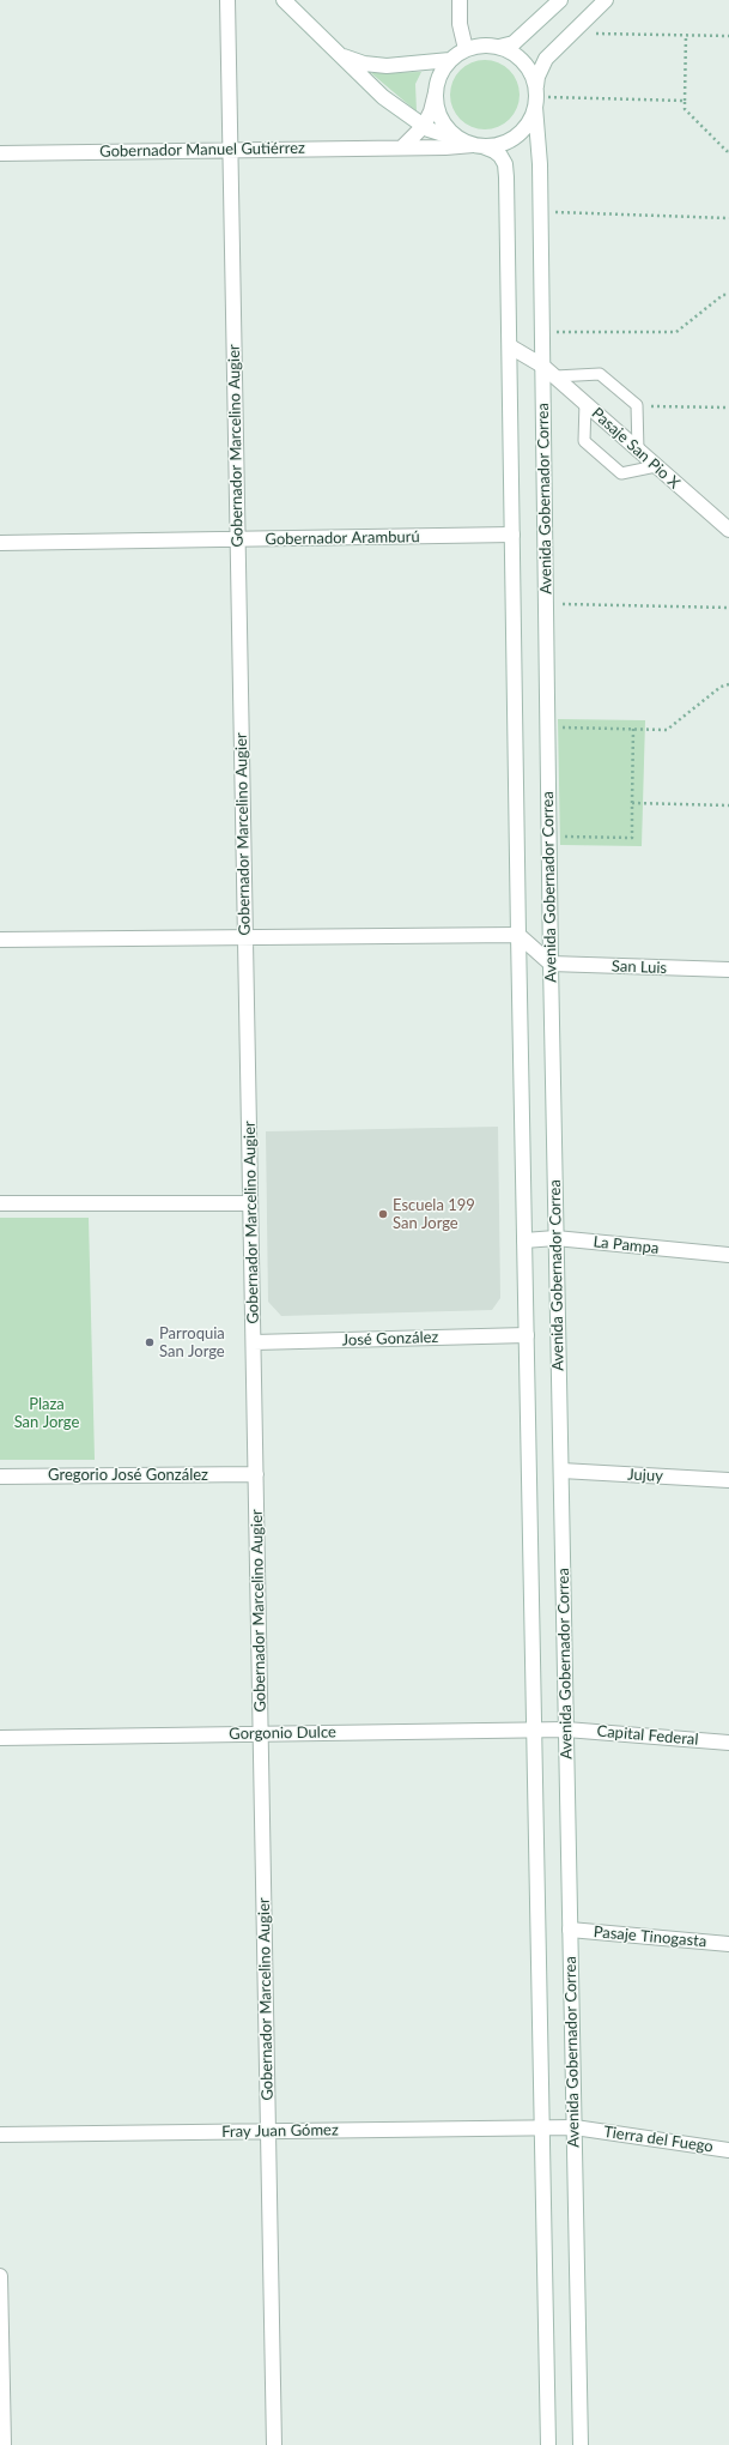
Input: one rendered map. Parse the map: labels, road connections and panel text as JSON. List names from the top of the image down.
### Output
{
  "streets": {
    "street": [
      "Gobernador Manuel Gutiérrez",
      "Gobernador Marcelino Augier",
      "Pasaje San Pio X",
      "Avenida Gobernador Correa",
      "Gobernador Aramburú",
      "San Luis",
      "La Pampa",
      "José González",
      "Gregorio José González",
      "Jujuy",
      "Gorgonio Dulce",
      "Capital Federal",
      "Pasaje Tinogasta",
      "Fray Juan Gómez",
      "Tierra del Fuego"
    ]
  },
  "crossings": [
    ["Gobernador Manuel Gutiérrez", "Gobernador Marcelino Augier"],
    ["Gobernador Manuel Gutiérrez", "Avenida Gobernador Correa"],
    ["Gobernador Marcelino Augier", "Gobernador Aramburú"],
    ["Gobernador Marcelino Augier", "José González"],
    ["Gobernador Marcelino Augier", "Gregorio José González"],
    ["Gobernador Marcelino Augier", "Gorgonio Dulce"],
    ["Gobernador Marcelino Augier", "Fray Juan Gómez"],
    ["Pasaje San Pio X", "Avenida Gobernador Correa"],
    ["Avenida Gobernador Correa", "Gobernador Aramburú"],
    ["Avenida Gobernador Correa", "San Luis"],
    ["Avenida Gobernador Correa", "La Pampa"],
    ["Avenida Gobernador Correa", "José González"],
    ["Avenida Gobernador Correa", "Jujuy"],
    ["Avenida Gobernador Correa", "Gorgonio Dulce"],
    ["Avenida Gobernador Correa", "Capital Federal"],
    ["Avenida Gobernador Correa", "Pasaje Tinogasta"],
    ["Avenida Gobernador Correa", "Fray Juan Gómez"],
    ["Avenida Gobernador Correa", "Tierra del Fuego"],
    ["Gorgonio Dulce", "Capital Federal"],
    ["Fray Juan Gómez", "Tierra del Fuego"]
  ],
  "parks": ["Plaza San Jorge"],
  "places": ["Escuela 199 San Jorge", "Parroquia San Jorge"]
}
